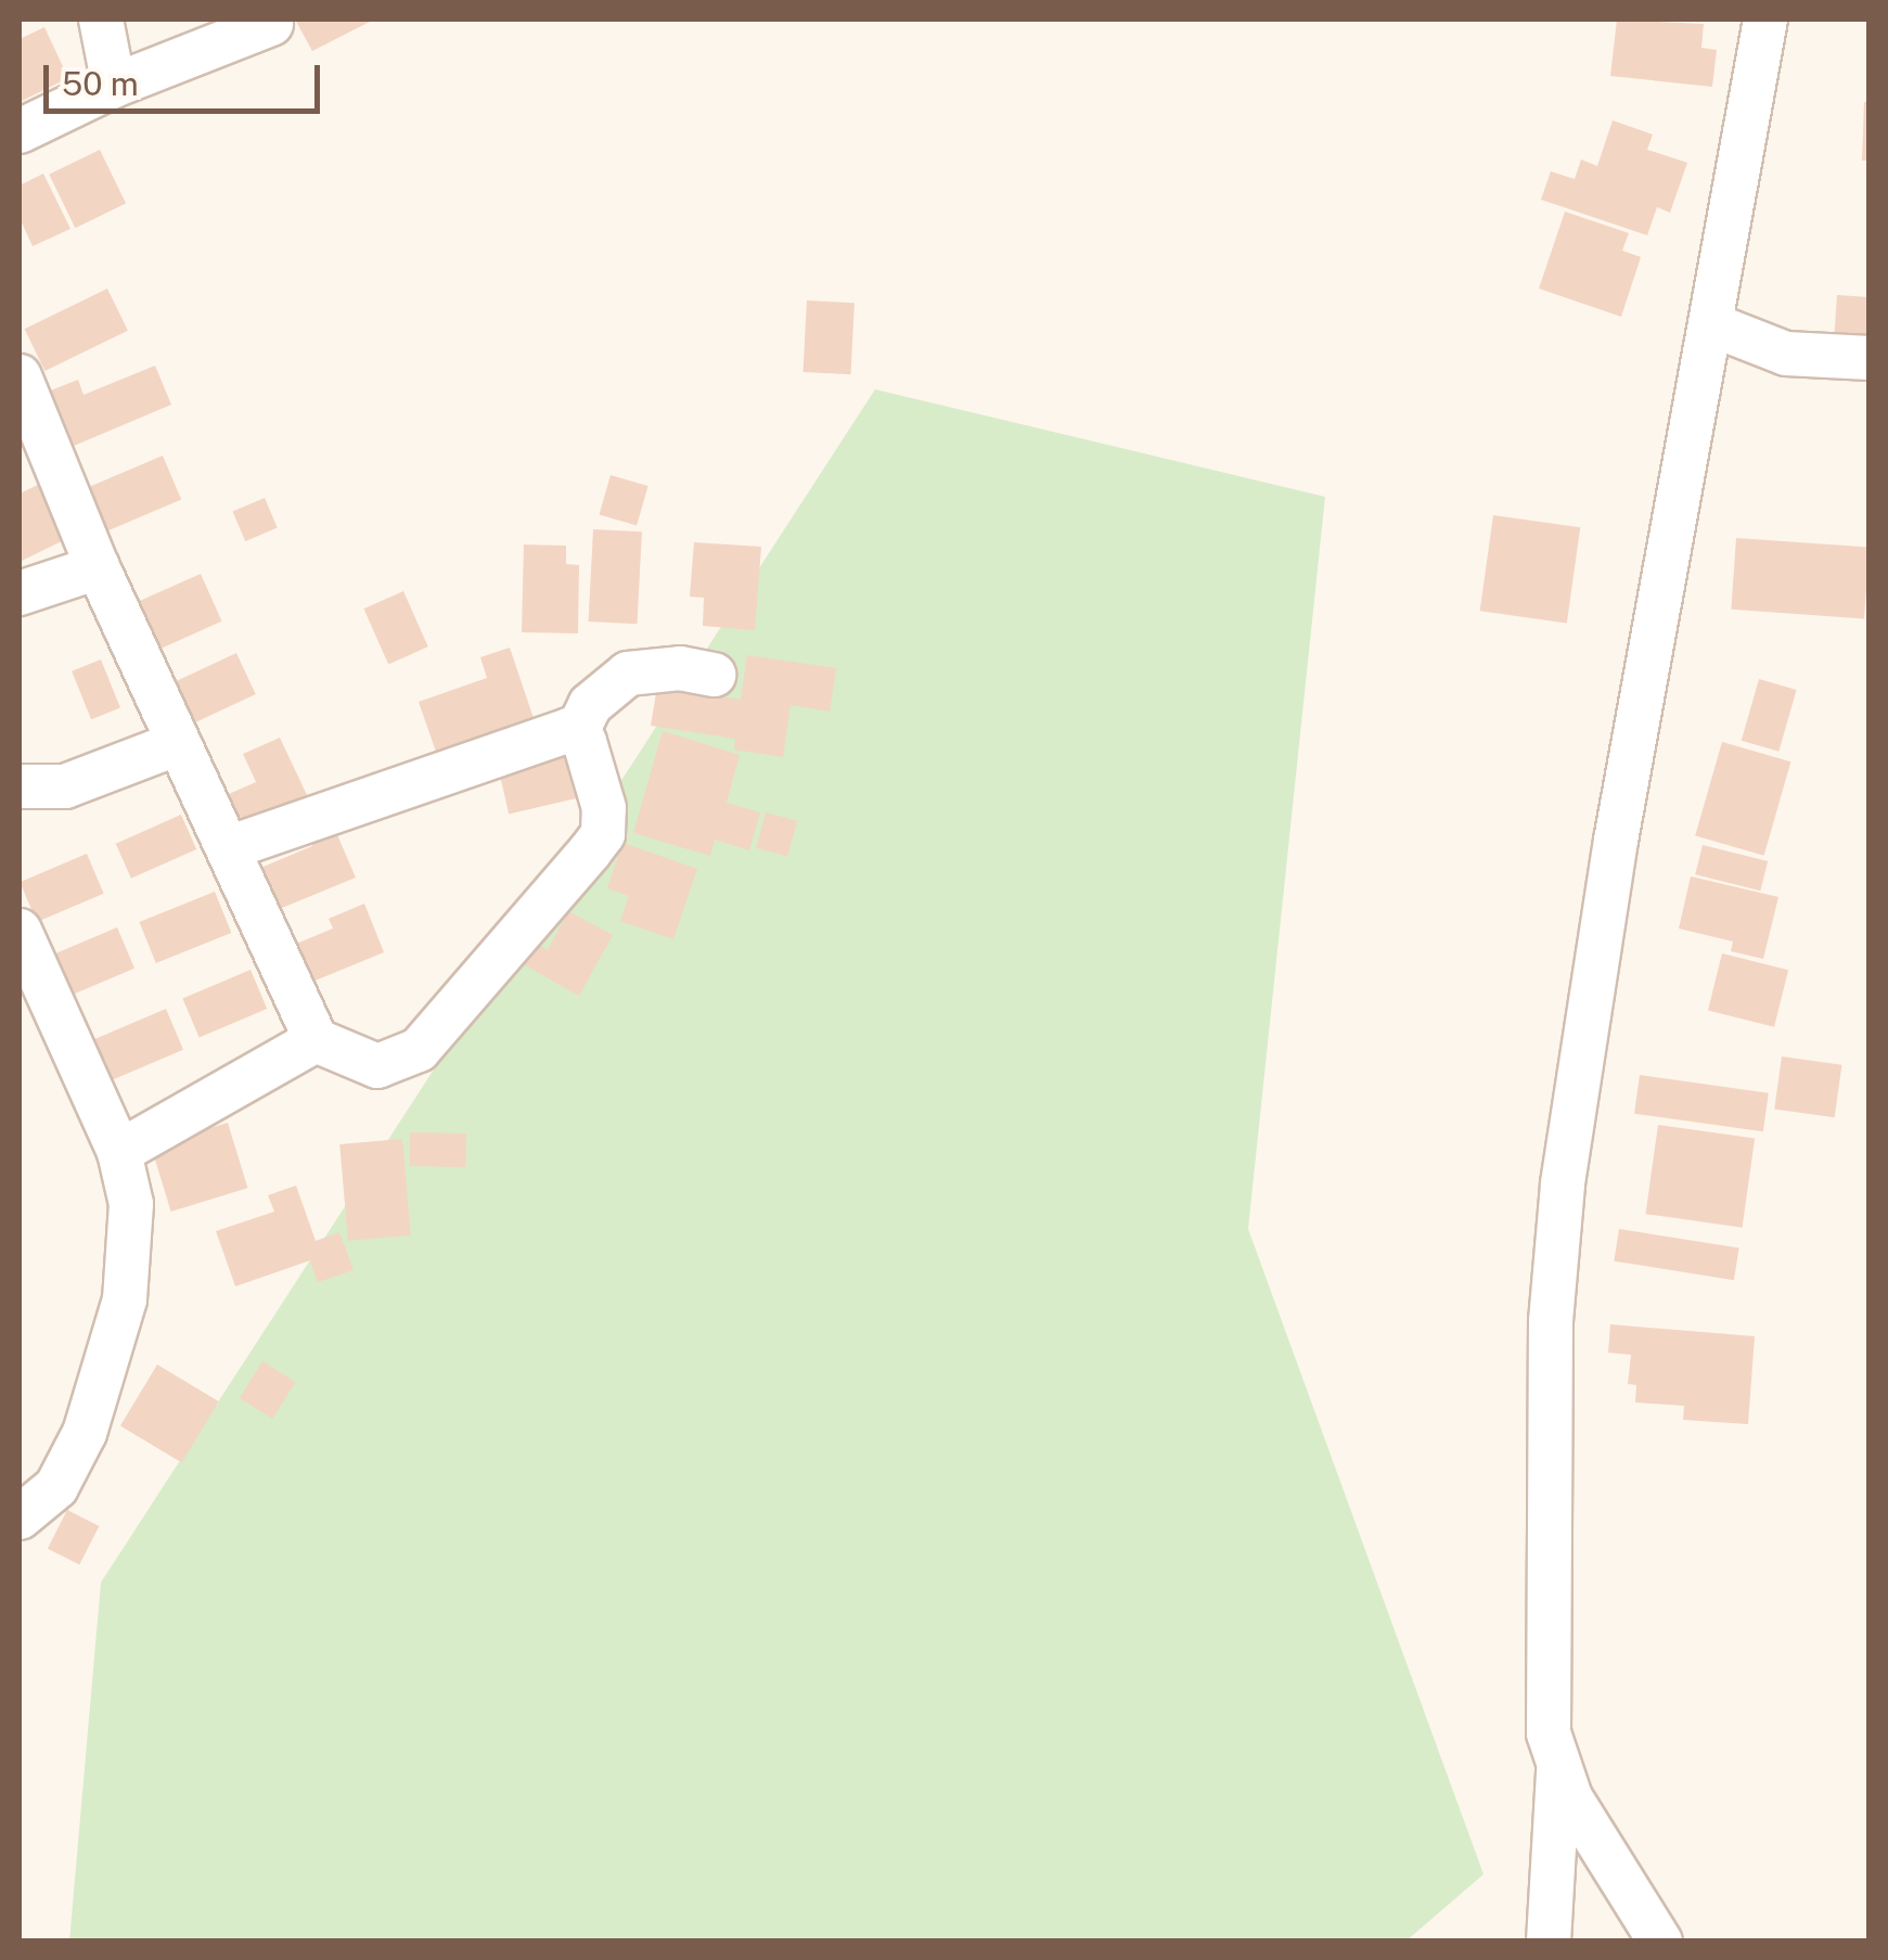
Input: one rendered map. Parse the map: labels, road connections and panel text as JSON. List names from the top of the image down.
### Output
{
  "scale_bar": "50 m"
}
